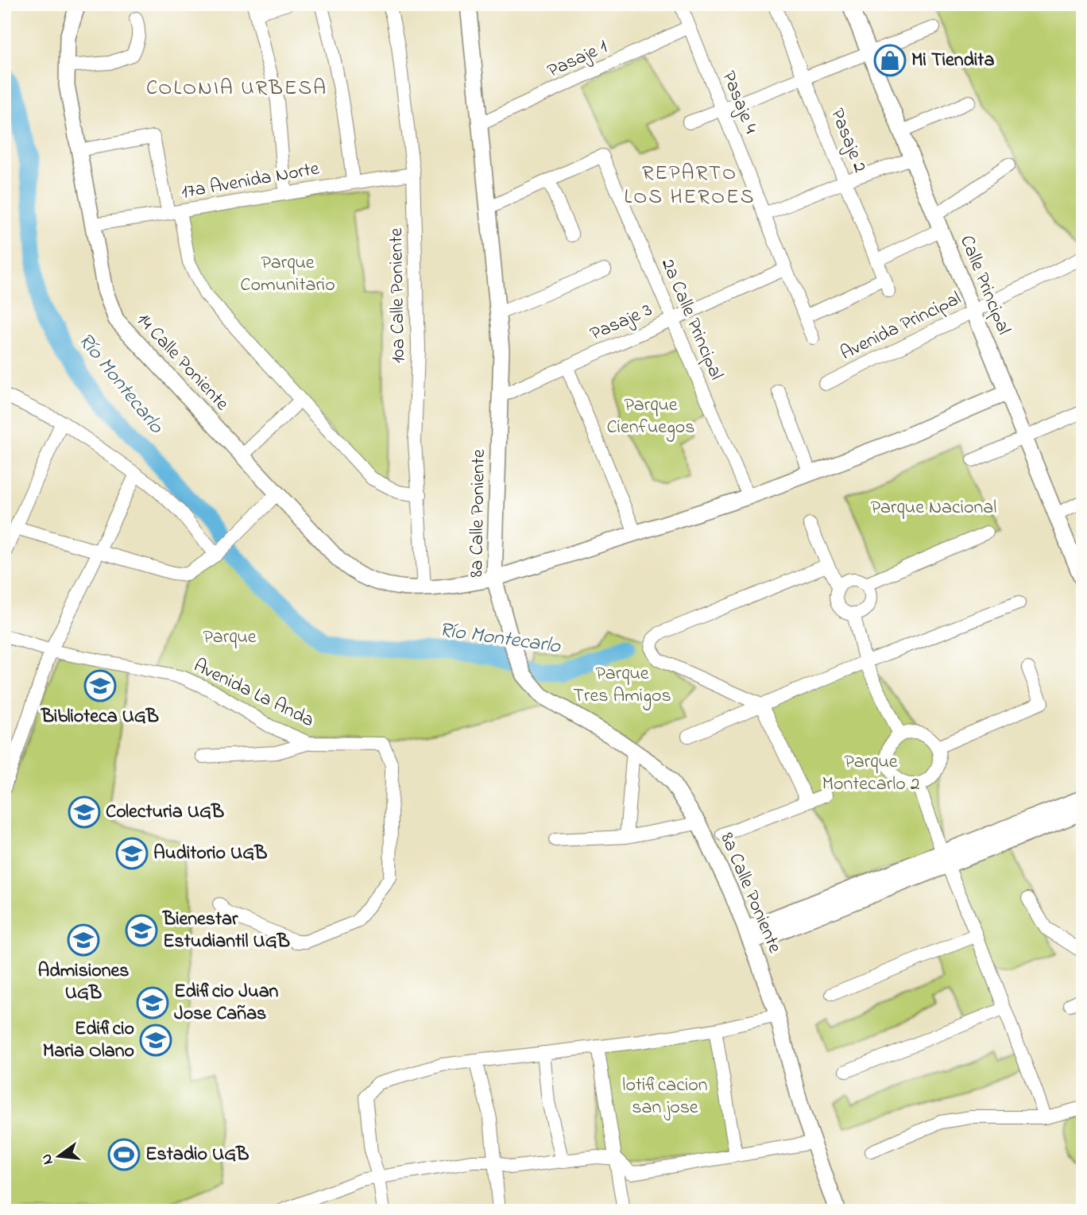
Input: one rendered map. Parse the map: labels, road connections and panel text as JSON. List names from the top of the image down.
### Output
{
  "streets": {
    "street": [
      "Pasaje 1",
      "Pasaje 4",
      "Pasaje 2",
      "17a Avenida Norte",
      "Calle Principal",
      "10a Calle Poniente",
      "2a Calle Principal",
      "Pasaje 3",
      "Avenida Principal",
      "14 Calle Poniente",
      "8a Calle Poniente",
      "Avenida La Anda"
    ]
  },
  "crossings": [
    ["Pasaje 1", "Pasaje 4"],
    ["Pasaje 1", "8a Calle Poniente"],
    ["Pasaje 4", "Pasaje 2"],
    ["Pasaje 4", "Pasaje 3"],
    ["17a Avenida Norte", "10a Calle Poniente"],
    ["17a Avenida Norte", "14 Calle Poniente"],
    ["Calle Principal", "Avenida Principal"],
    ["10a Calle Poniente", "14 Calle Poniente"],
    ["2a Calle Principal", "Pasaje 3"],
    ["Pasaje 3", "8a Calle Poniente"]
  ],
  "districts": ["COLONIA URBESA", "REPARTO LOS HEROES"],
  "water": ["Río Montecarlo"],
  "parks": [
    "Parque Comunitario",
    "Parque Cienfuegos",
    "Parque Nacional",
    "Parque",
    "Parque Tres Amigos",
    "Parque Montecarlo 2",
    "lotificacion san jose"
  ],
  "places": {
    "shop": ["Mi Tiendita"],
    "school or university": [
      "Biblioteca UGB",
      "Colecturia UGB",
      "Auditorio UGB",
      "Bienestar Estudiantil UGB",
      "Admisiones UGB",
      "Edificio Juan Jose Cañas",
      "Edificio Maria Olano"
    ],
    "sports": ["Estadio UGB"]
  },
  "north": "left"
}
